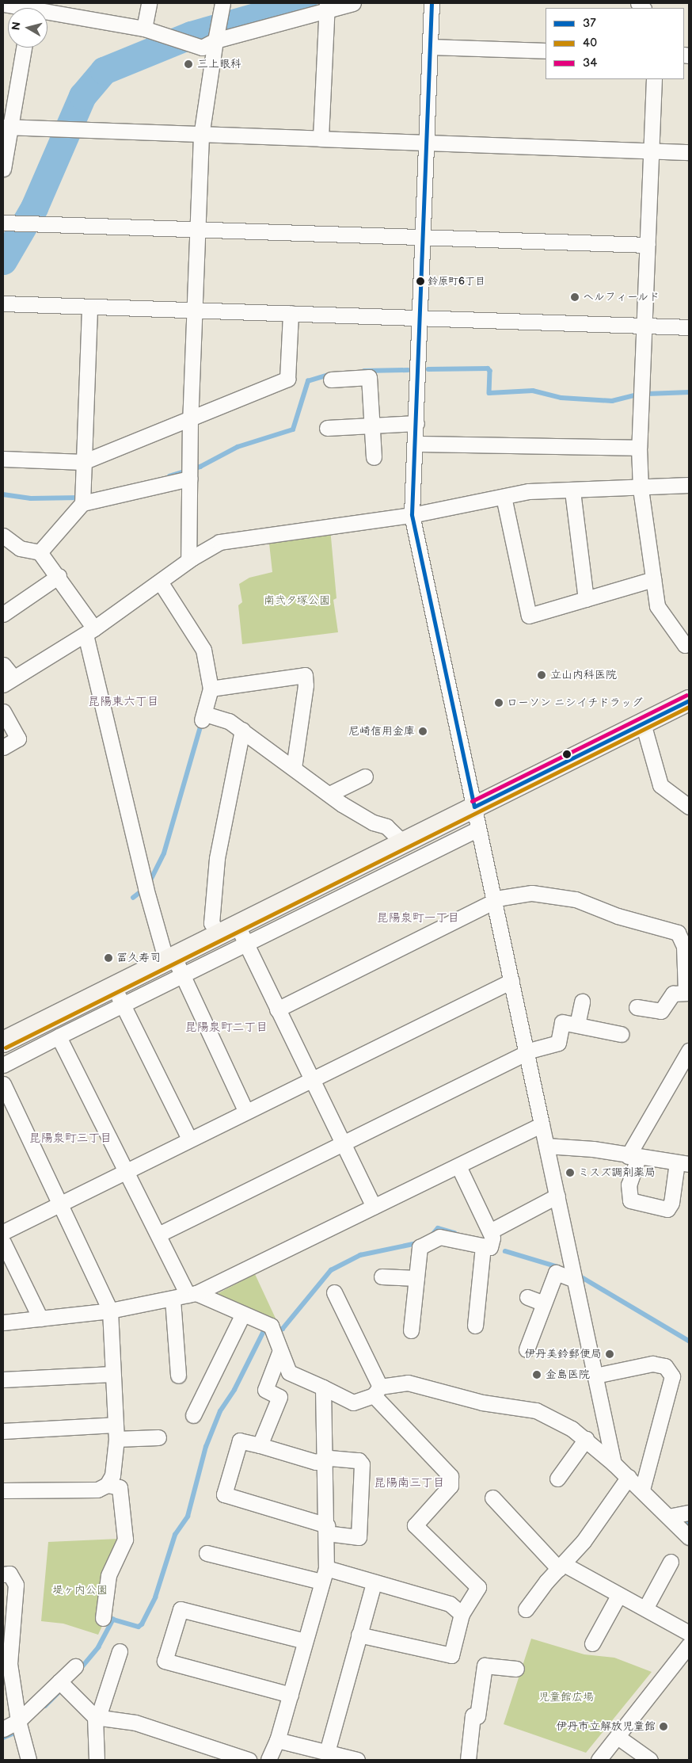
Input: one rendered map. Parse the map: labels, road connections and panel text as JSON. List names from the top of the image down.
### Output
{
  "districts": [
    "昆陽東六丁目",
    "昆陽泉町一丁目",
    "昆陽泉町二丁目",
    "昆陽泉町三丁目",
    "昆陽南三丁目"
  ],
  "parks": ["南弐タ塚公園", "堤ヶ内公園", "児童館広場"],
  "places": [
    "三上眼科",
    "鈴原町6丁目",
    "ヘルフィールド",
    "立山内科医院",
    "ローソン ニシイチドラッグ",
    "尼崎信用金庫",
    "冨久寿司",
    "ミスズ調剤薬局",
    "伊丹美鈴郵便局",
    "金島医院",
    "伊丹市立解放児童館"
  ],
  "lines": ["transit line 37", "transit line 34", "transit line 40"],
  "legend": ["37", "40", "34"],
  "north": "left"
}
